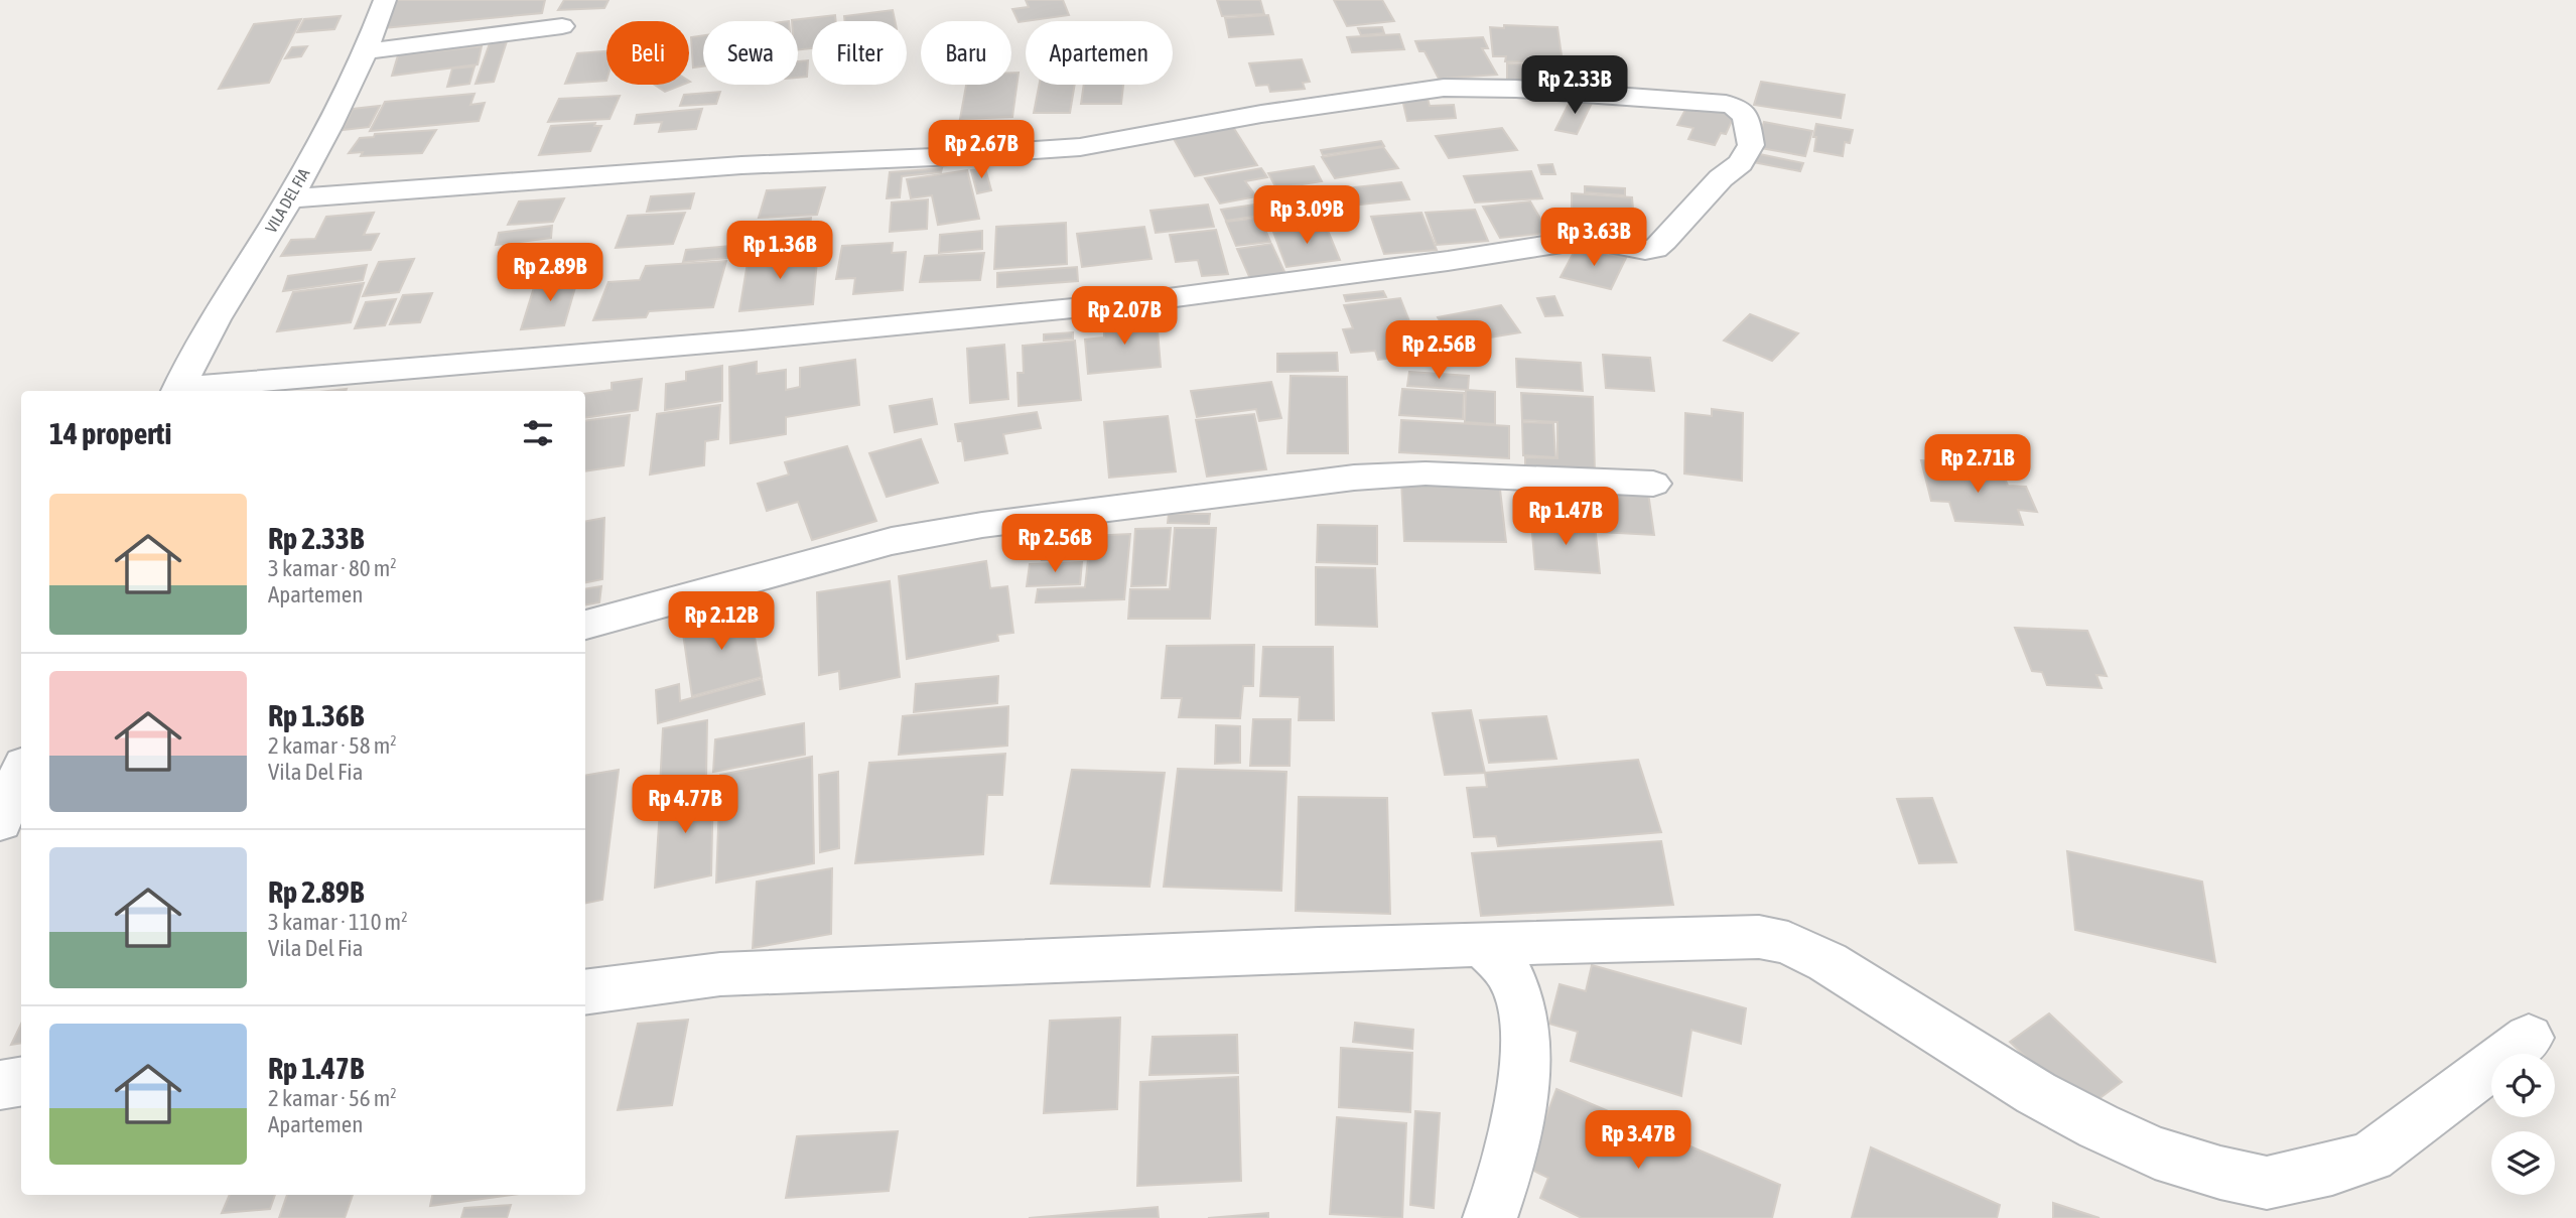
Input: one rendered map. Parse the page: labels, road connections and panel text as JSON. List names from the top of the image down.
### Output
{
  "streets": {
    "street": ["VILA DEL FIA"]
  },
  "page": {
    "chip": [
      "Beli",
      "Sewa",
      "Filter",
      "Baru",
      "Apartemen"
    ],
    "price": [
      "Rp 2.33B",
      "Rp 2.67B",
      "Rp 3.09B",
      "Rp 3.63B",
      "Rp 1.36B",
      "Rp 2.89B",
      "Rp 2.07B",
      "Rp 2.56B",
      "Rp 2.71B",
      "Rp 1.47B",
      "Rp 2.56B",
      "Rp 2.12B",
      "Rp 4.77B",
      "Rp 3.47B"
    ],
    "heading": "14 properti",
    "list": [
      {
        "name": "Rp 2.33B",
        "note": "3 kamar · 80 m² · Apartemen"
      },
      {
        "name": "Rp 1.36B",
        "note": "2 kamar · 58 m² · Vila Del Fia"
      },
      {
        "name": "Rp 2.89B",
        "note": "3 kamar · 110 m² · Vila Del Fia"
      },
      {
        "name": "Rp 1.47B",
        "note": "2 kamar · 56 m² · Apartemen"
      }
    ]
  }
}
